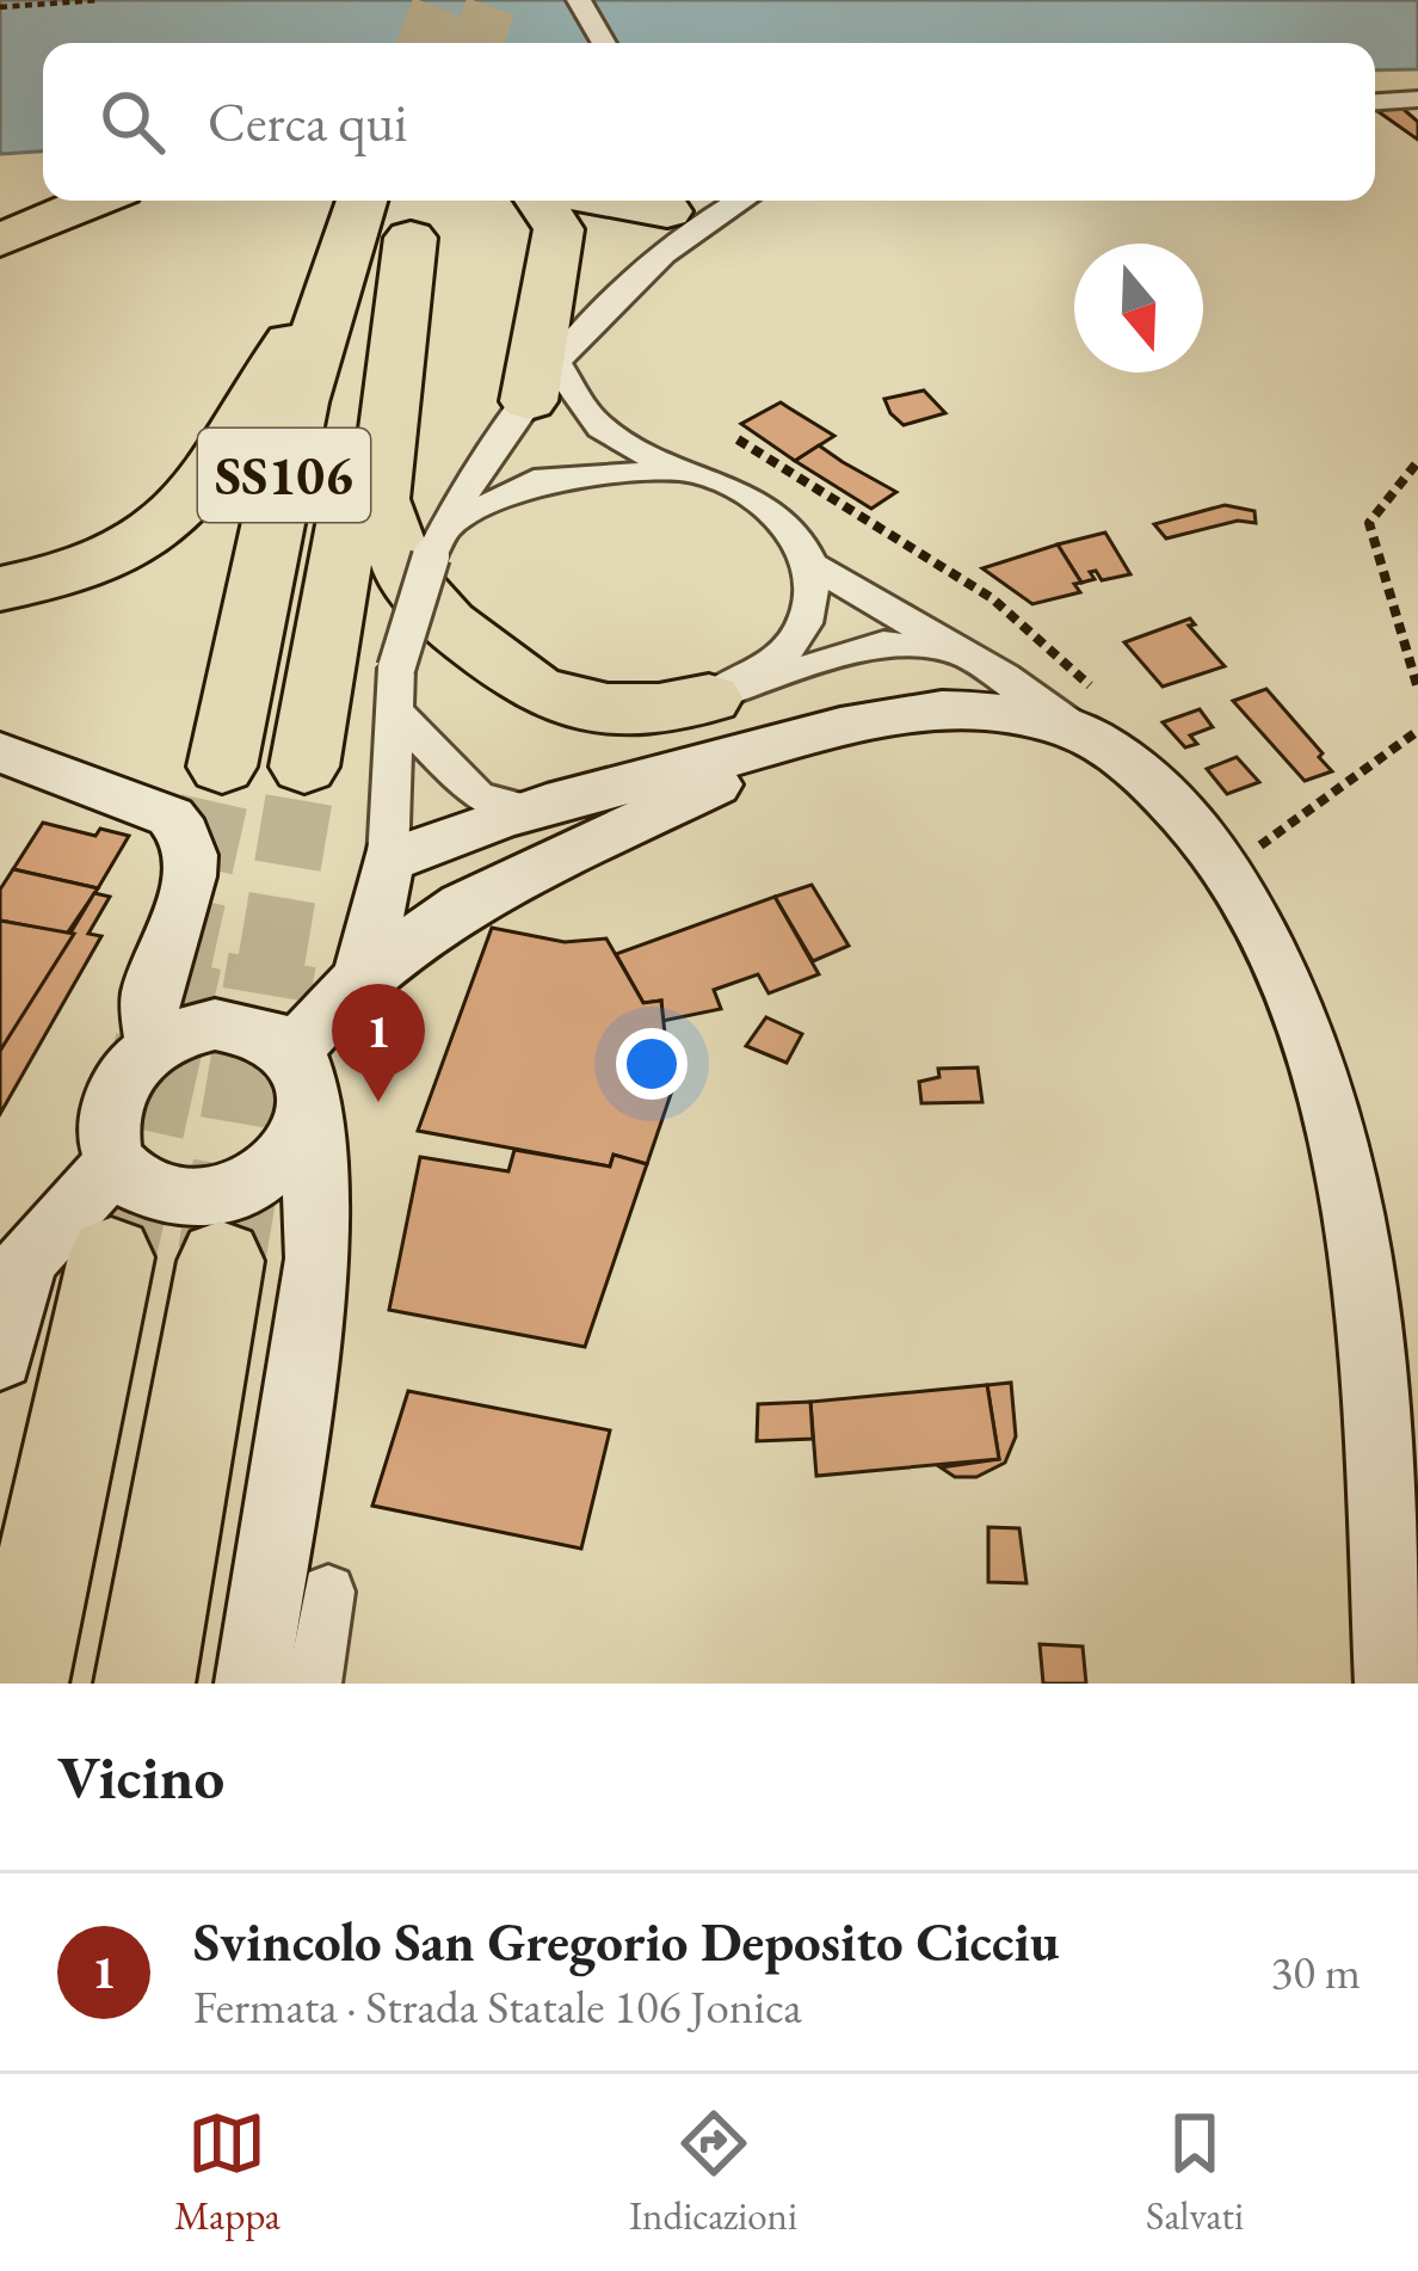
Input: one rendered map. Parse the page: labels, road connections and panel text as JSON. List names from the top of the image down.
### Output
{
  "streets": {
    "highway": ["SS106"]
  },
  "north": "bottom",
  "page": {
    "search": "Cerca qui",
    "pins": "1",
    "heading": "Vicino",
    "list": [
      {
        "mark": "1",
        "name": "Svincolo San Gregorio Deposito Cicciu",
        "note": "Fermata · Strada Statale 106 Jonica",
        "value": "30 m"
      }
    ],
    "nav": ["Mappa", "Indicazioni", "Salvati"]
  }
}
